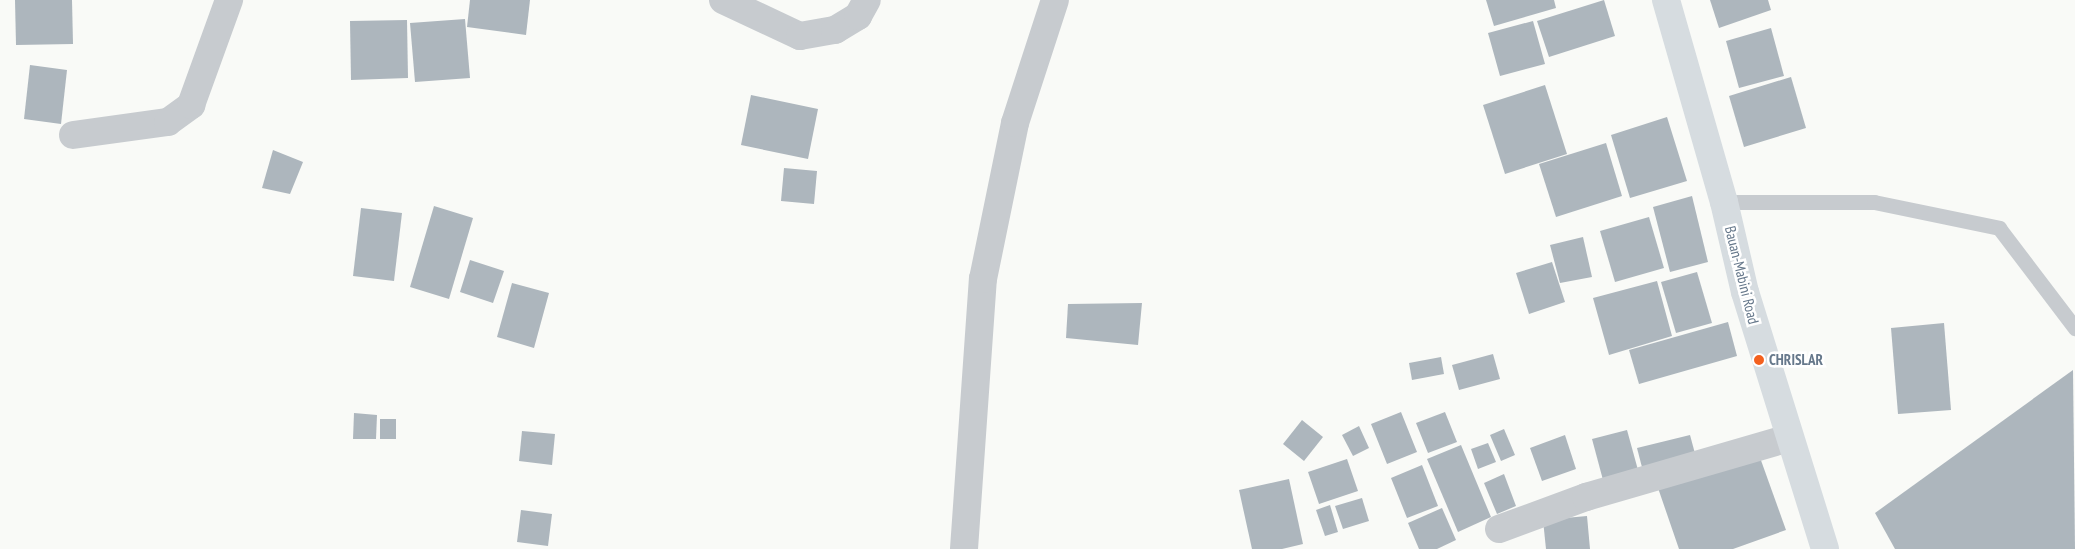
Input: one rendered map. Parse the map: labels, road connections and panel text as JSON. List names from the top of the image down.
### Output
{
  "streets": {
    "main road": ["Bauan-Mabini Road"]
  },
  "places": ["CHRISLAR"]
}
